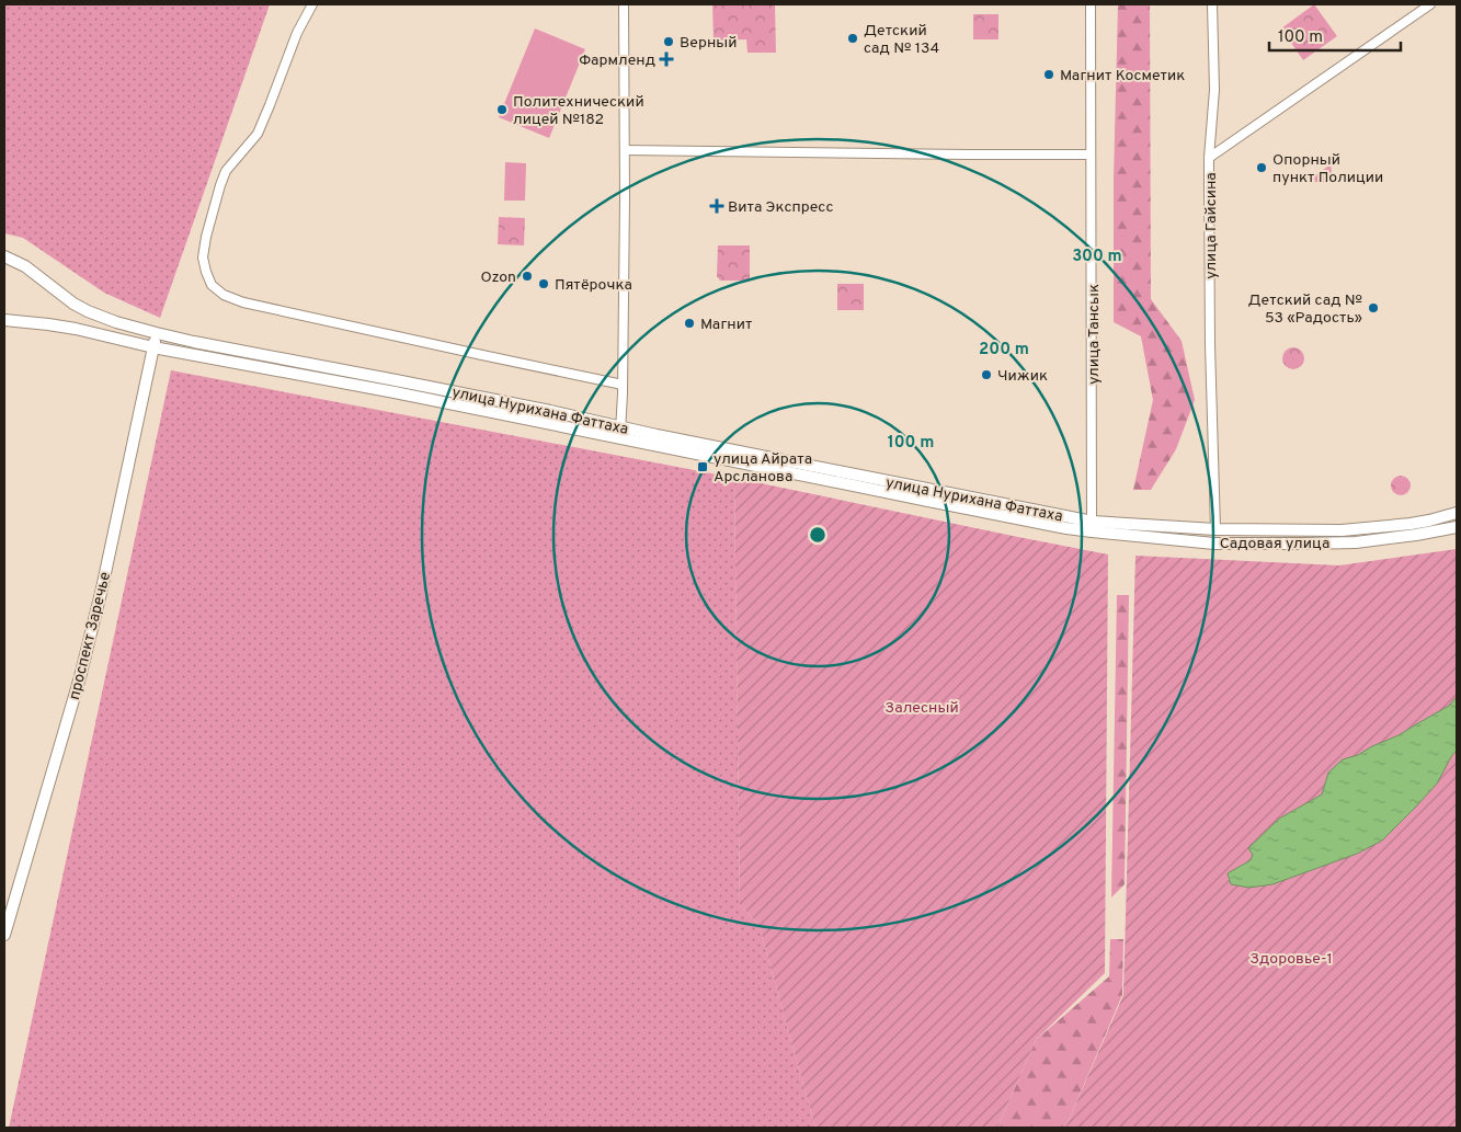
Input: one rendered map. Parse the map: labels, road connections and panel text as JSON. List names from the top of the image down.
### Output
{
  "streets": {
    "street": [
      "улица Гайсина",
      "улица Тансык",
      "улица Нурихана Фаттаха",
      "Садовая улица",
      "проспект Заречье"
    ]
  },
  "crossings": [
    ["улица Гайсина", "Садовая улица"],
    ["улица Тансык", "улица Нурихана Фаттаха"],
    ["улица Тансык", "Садовая улица"],
    ["улица Нурихана Фаттаха", "Садовая улица"],
    ["улица Нурихана Фаттаха", "проспект Заречье"]
  ],
  "parks": ["Залесный", "Здоровье-1"],
  "places": {
    "other": [
      "Детский сад № 134",
      "Верный",
      "Магнит Косметик",
      "Политехнический лицей №182",
      "Опорный пункт Полиции",
      "Ozon",
      "Пятёрочка",
      "Детский сад № 53 «Радость»",
      "Магнит",
      "Чижик"
    ],
    "health": ["Фармленд", "Вита Экспресс"],
    "transit": ["улица Айрата Арсланова"]
  },
  "scale_bar": "100 m",
  "rings": ["300 m", "200 m", "100 m"]
}
